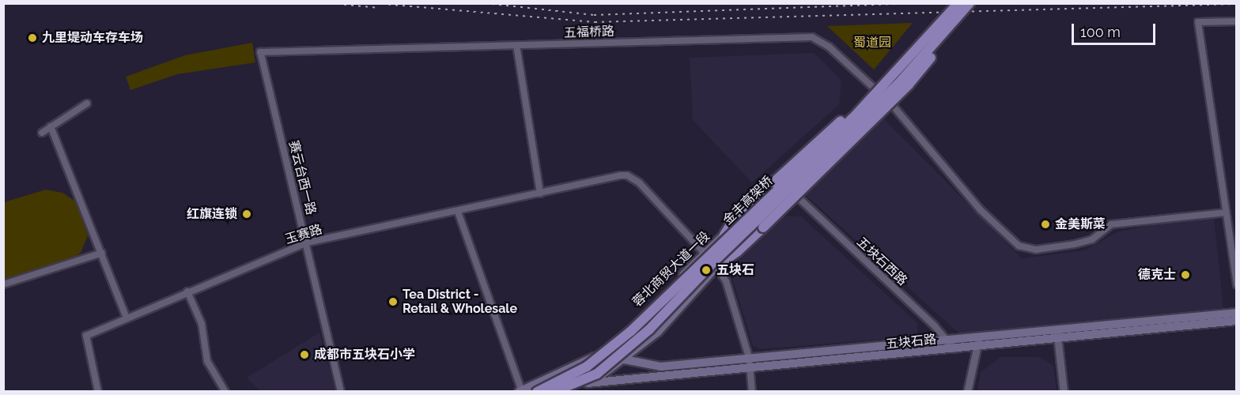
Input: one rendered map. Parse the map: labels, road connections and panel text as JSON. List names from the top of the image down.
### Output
{
  "streets": {
    "highway": ["金丰高架桥"],
    "main road": ["蓉北商贸大道一段", "五块石路"],
    "street": [
      "五福桥路",
      "赛云台西一路",
      "玉赛路",
      "五块石西路"
    ]
  },
  "crossings": [
    ["五福桥路", "赛云台西一路"],
    ["五福桥路", "蓉北商贸大道一段"],
    ["赛云台西一路", "玉赛路"],
    ["玉赛路", "蓉北商贸大道一段"],
    ["玉赛路", "五块石路"],
    ["五块石西路", "五块石路"],
    ["蓉北商贸大道一段", "五块石路"]
  ],
  "parks": ["蜀道园"],
  "places": [
    "九里堤动车存车场",
    "红旗连锁",
    "金美斯菜",
    "五块石",
    "德克士",
    "Tea District - Retail & Wholesale",
    "成都市五块石小学"
  ],
  "scale_bar": "100 m"
}
